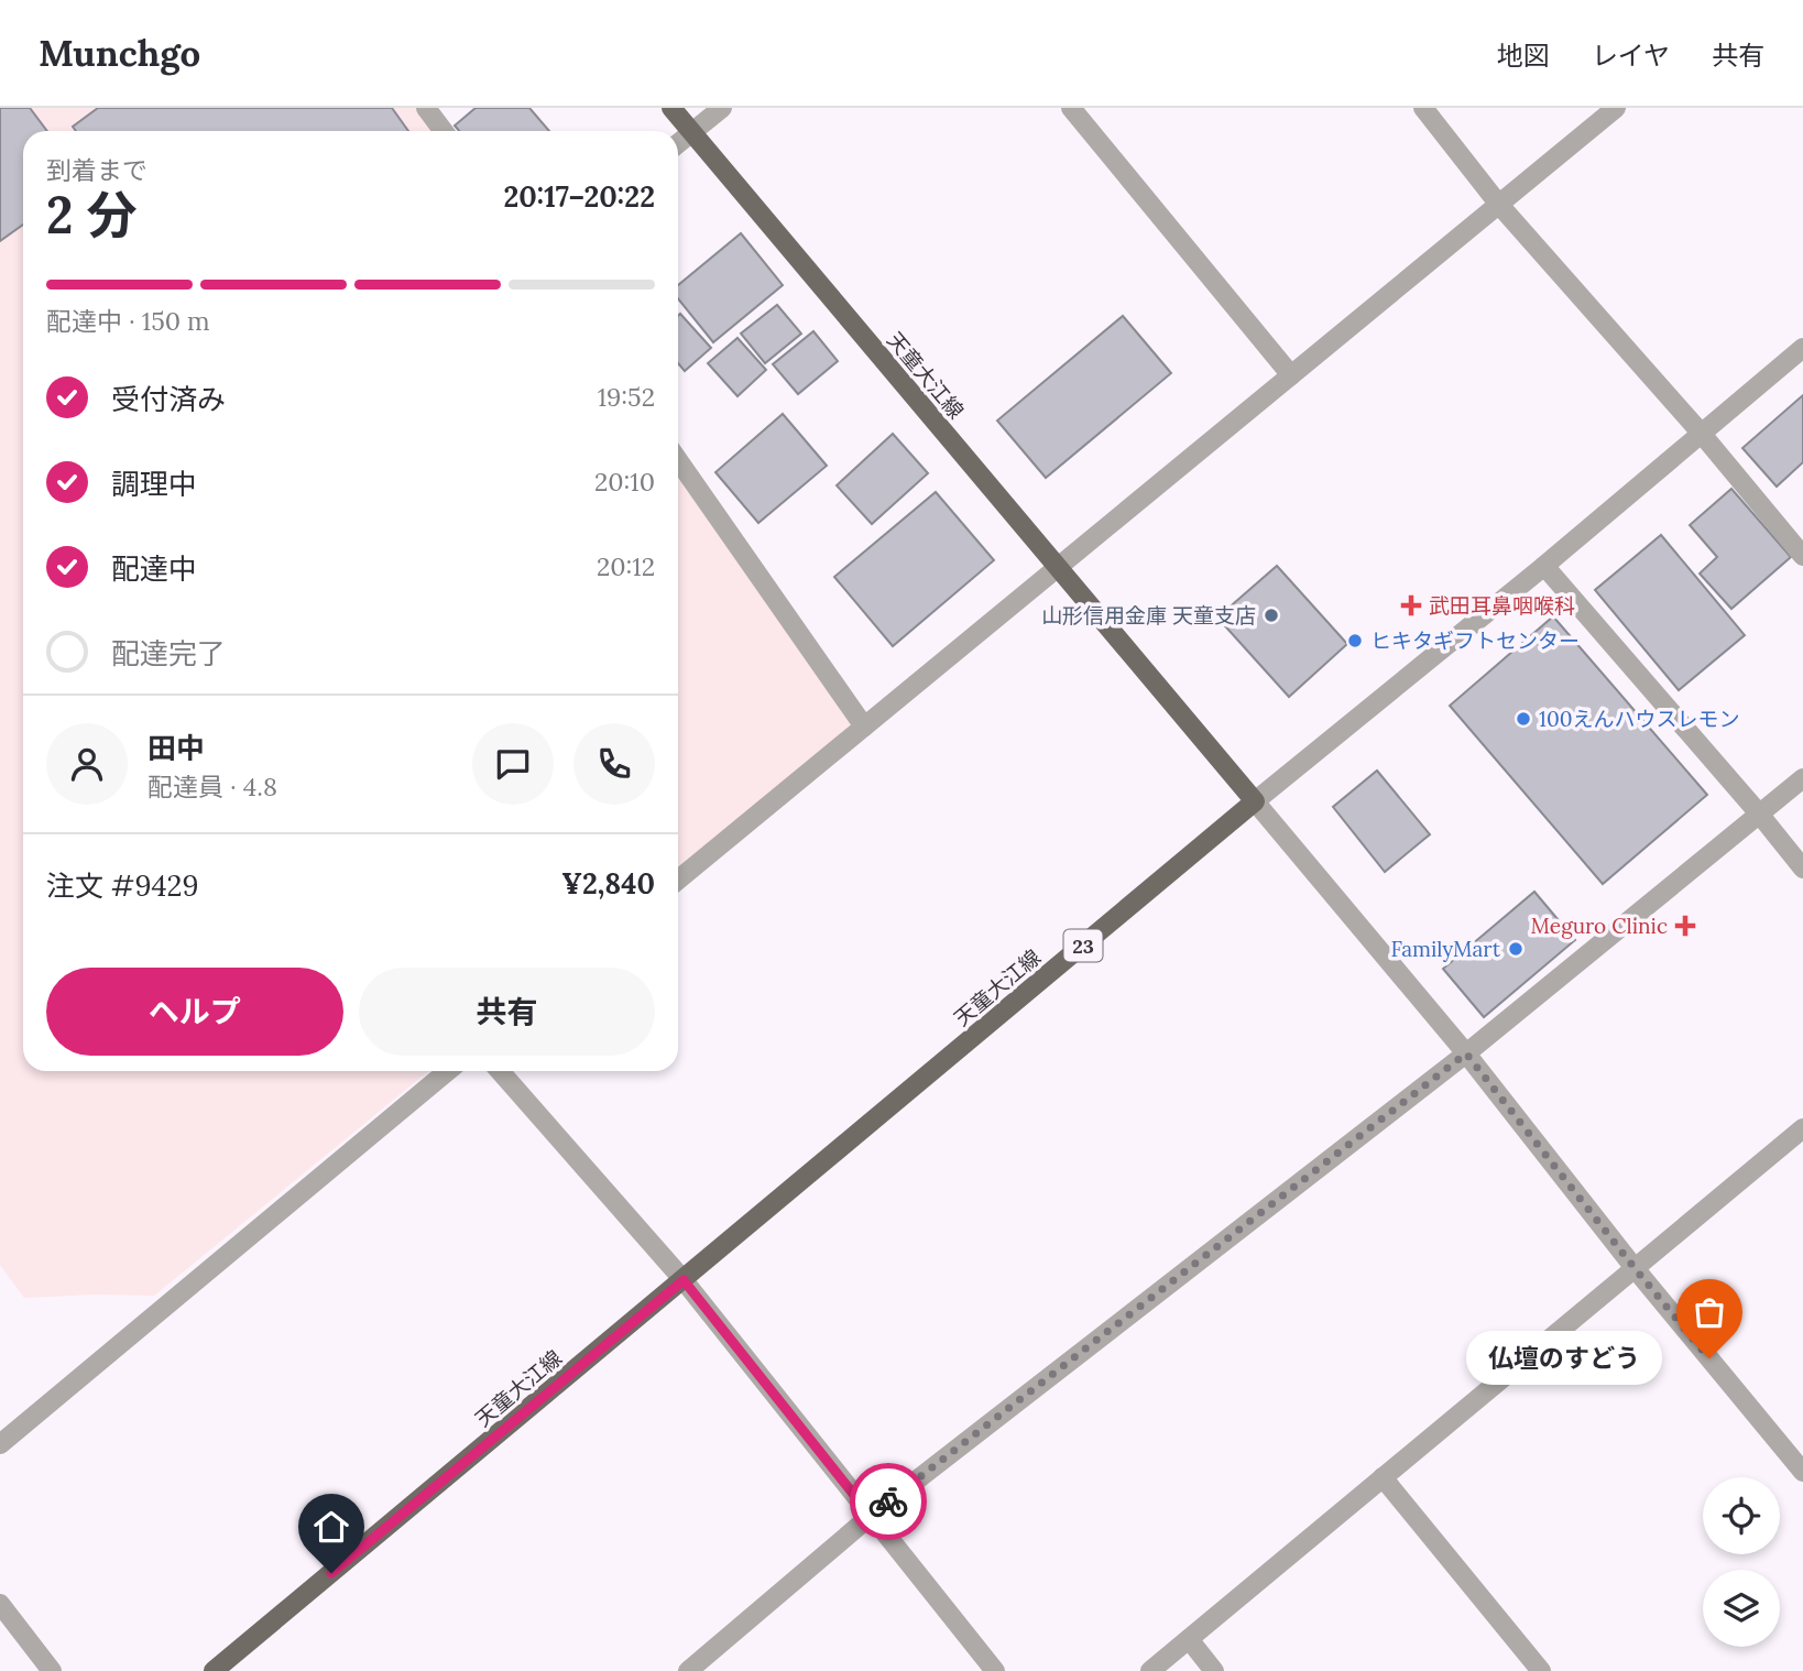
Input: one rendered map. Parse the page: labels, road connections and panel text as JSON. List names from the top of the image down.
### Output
{
  "streets": {
    "main road": ["天童大江線", "23"]
  },
  "places": {
    "health": ["武田耳鼻咽喉科", "Meguro Clinic"],
    "other": [
      "山形信用金庫 天童支店",
      "ヒキタギフトセンター",
      "100えんハウスレモン",
      "FamilyMart",
      "仏壇のすどう"
    ]
  },
  "page": {
    "header": "Munchgo",
    "nav": ["地図", "レイヤ", "共有"],
    "heading": ["2 分", "到着まで", "20:17–20:22"],
    "panel": [
      "田中",
      "配達員 · 4.8",
      "注文 #9429",
      "¥2,840"
    ],
    "bar": "配達中 · 150 m",
    "list": [
      ["受付済み", "19:52"],
      ["調理中", "20:10"],
      ["配達中", "20:12"],
      "配達完了"
    ],
    "buttons": ["ヘルプ", "共有"],
    "bubble": "仏壇のすどう"
  }
}
